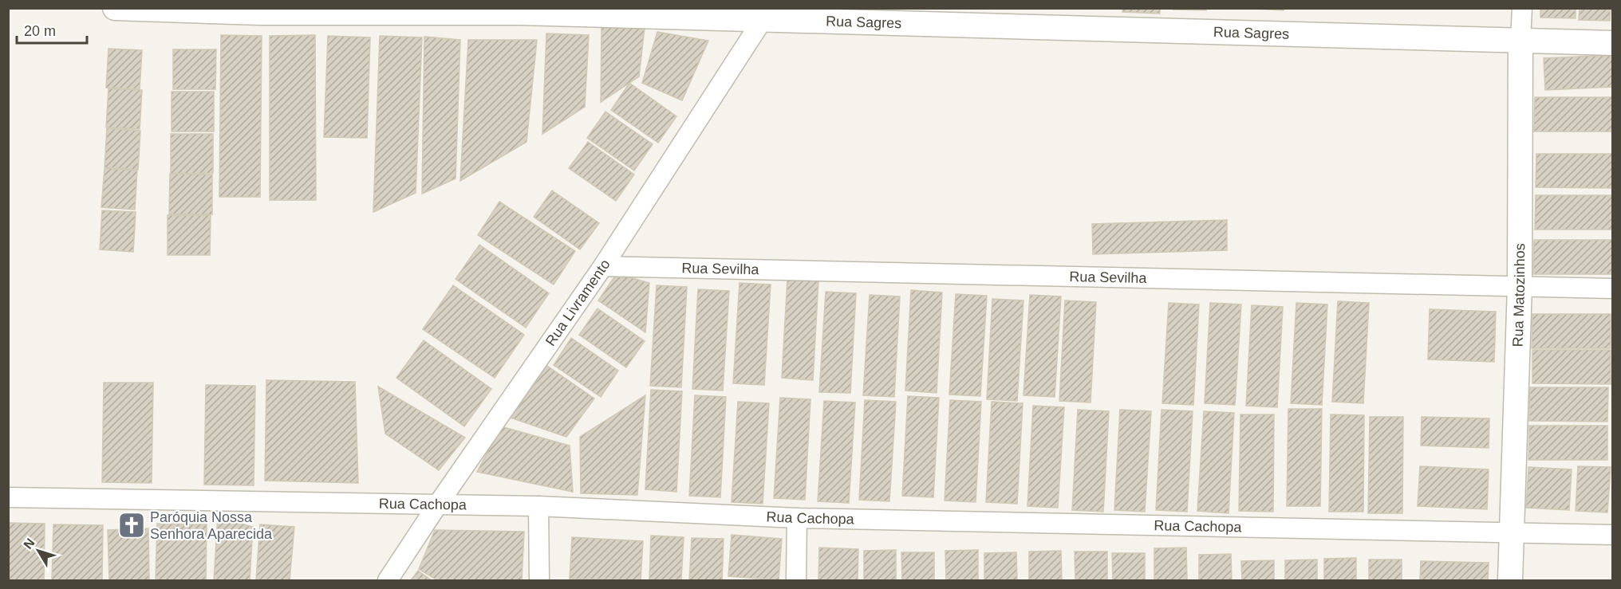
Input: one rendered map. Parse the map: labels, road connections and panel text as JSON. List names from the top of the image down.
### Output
{
  "streets": {
    "street": [
      "Rua Sagres",
      "Rua Sevilha",
      "Rua Matozinhos",
      "Rua Livramento",
      "Rua Cachopa"
    ]
  },
  "crossings": [
    ["Rua Sagres", "Rua Matozinhos"],
    ["Rua Sagres", "Rua Livramento"],
    ["Rua Sevilha", "Rua Matozinhos"],
    ["Rua Sevilha", "Rua Livramento"],
    ["Rua Matozinhos", "Rua Cachopa"],
    ["Rua Livramento", "Rua Cachopa"]
  ],
  "places": {
    "church": ["Paróquia Nossa Senhora Aparecida"]
  },
  "scale_bar": "20 m",
  "north": "top left"
}
